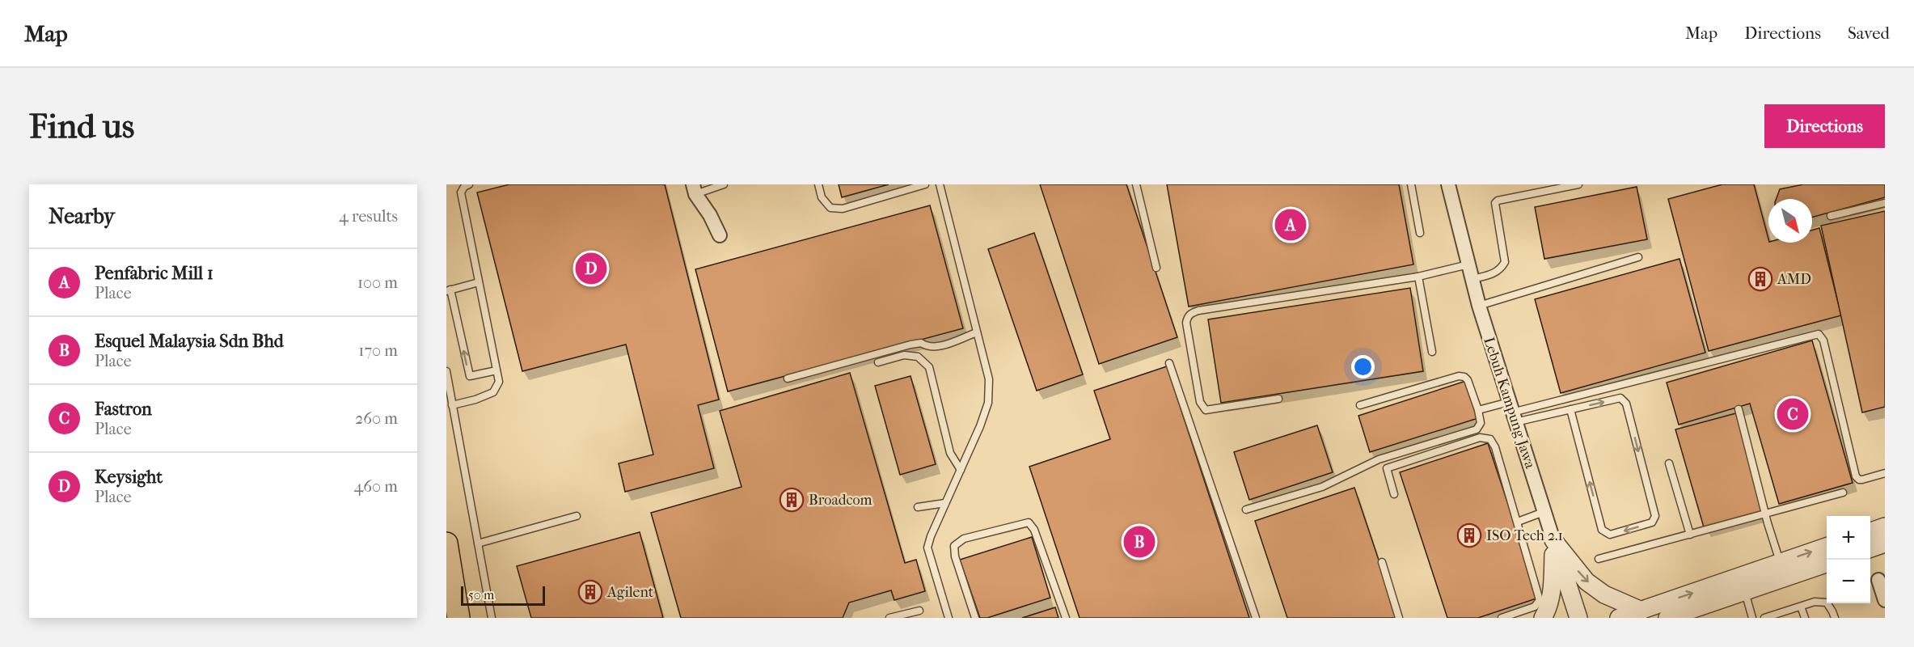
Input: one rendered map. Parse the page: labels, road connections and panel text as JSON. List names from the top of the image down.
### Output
{
  "streets": {
    "street": ["Lebuh Kampung Jawa"]
  },
  "places": {
    "building": [
      "AMD",
      "Broadcom",
      "ISO Tech 2.1",
      "Agilent"
    ]
  },
  "scale_bar": "50 m",
  "north": "bottom right",
  "page": {
    "header": "Map",
    "nav": ["Map", "Directions", "Saved"],
    "buttons": "Directions",
    "title": "Find us",
    "heading": ["Nearby", "4 results"],
    "pins": [
      "A",
      "D",
      "C",
      "B"
    ],
    "list": [
      {
        "mark": "A",
        "name": "Penfabric Mill 1",
        "note": "Place",
        "value": "100 m"
      },
      {
        "mark": "B",
        "name": "Esquel Malaysia Sdn Bhd",
        "note": "Place",
        "value": "170 m"
      },
      {
        "mark": "C",
        "name": "Fastron",
        "note": "Place",
        "value": "260 m"
      },
      {
        "mark": "D",
        "name": "Keysight",
        "note": "Place",
        "value": "460 m"
      }
    ],
    "map_buttons": ["+", "−"],
    "scale": "50 m"
  }
}
